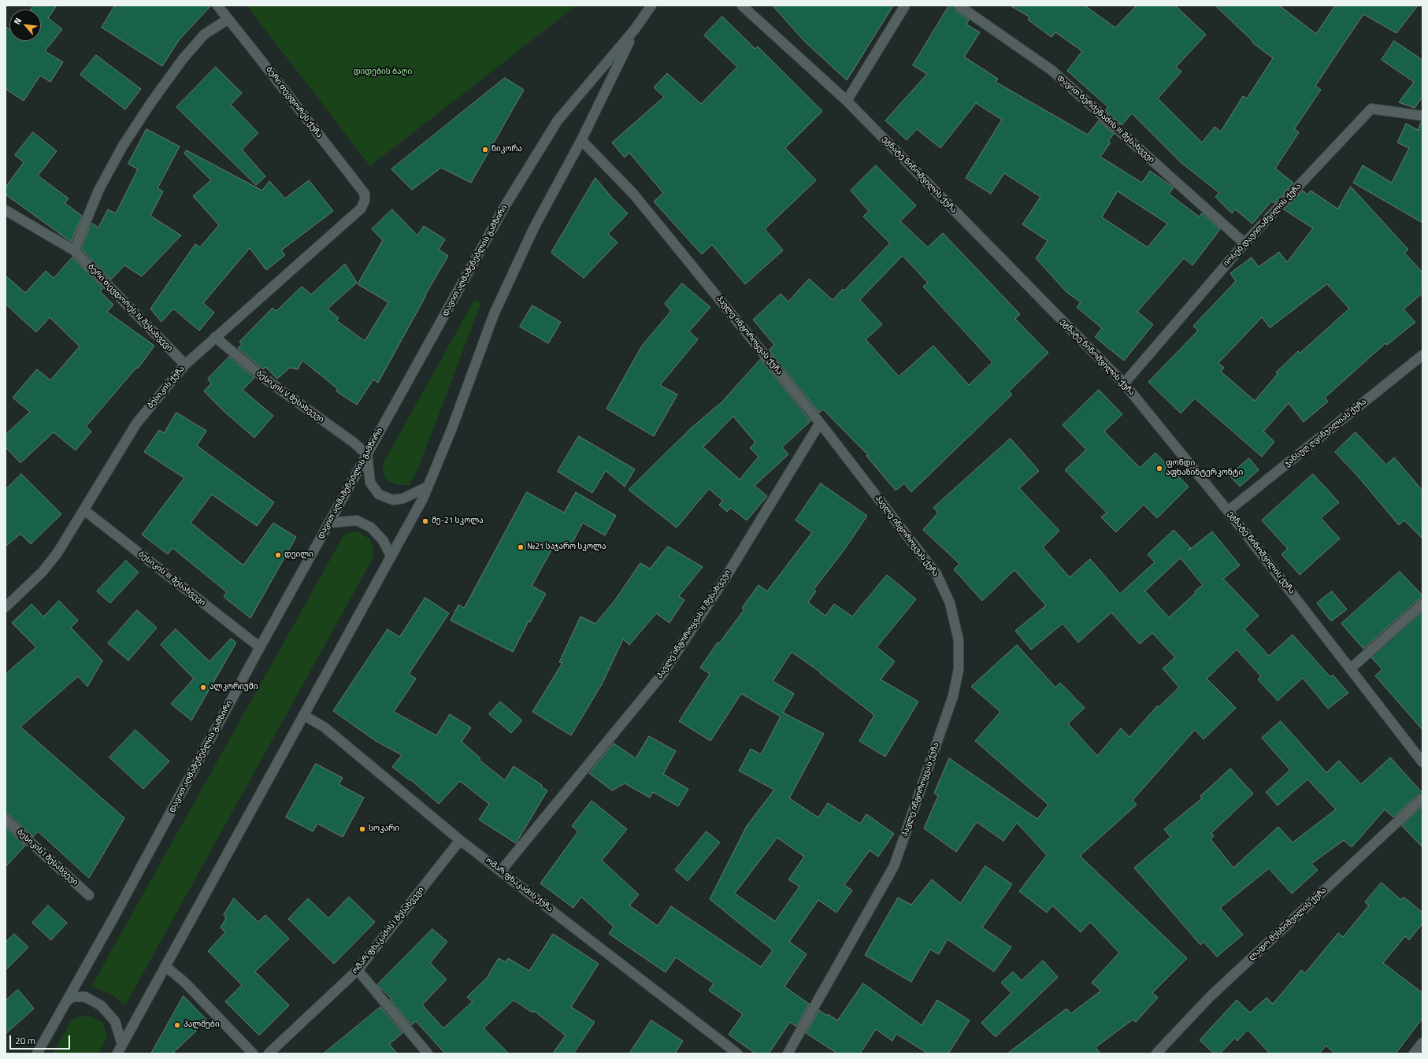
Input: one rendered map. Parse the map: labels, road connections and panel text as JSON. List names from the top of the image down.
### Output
{
  "streets": {
    "street": [
      "ბერი თევდორეს ქუჩა",
      "დავით ბერძენაძის III შესახვევი",
      "ეგნატე ნინოშვილის ქუჩა",
      "იოსებ დავითაშვილის ქუჩა",
      "დავით აღმაშენებლის გამზირი",
      "ბერი თევდორეს IV შესახვევი",
      "პავლე ინგოროყვას ქუჩა",
      "ბესიკის ქუჩა",
      "ბესიკის V შესახვევი",
      "ჯანსუღ ღვინჯილიას ქუჩა",
      "ბესიკის III შესახვევი",
      "პავლე ინგოროყვას II შესახვევი",
      "ბესიკის I შესახვევი",
      "ომარ ფხაკაძის ქუჩა",
      "ლადო მესხიშვილის ქუჩა",
      "ომარ ფხაკაძის I შესახვევი"
    ]
  },
  "crossings": [
    ["ბერი თევდორეს ქუჩა", "ბესიკის ქუჩა"],
    ["დავით ბერძენაძის III შესახვევი", "იოსებ დავითაშვილის ქუჩა"],
    ["ეგნატე ნინოშვილის ქუჩა", "იოსებ დავითაშვილის ქუჩა"],
    ["ეგნატე ნინოშვილის ქუჩა", "ჯანსუღ ღვინჯილიას ქუჩა"],
    ["დავით აღმაშენებლის გამზირი", "პავლე ინგოროყვას ქუჩა"],
    ["დავით აღმაშენებლის გამზირი", "ბესიკის V შესახვევი"],
    ["დავით აღმაშენებლის გამზირი", "ბესიკის III შესახვევი"],
    ["დავით აღმაშენებლის გამზირი", "ომარ ფხაკაძის ქუჩა"],
    ["ბერი თევდორეს IV შესახვევი", "ბესიკის ქუჩა"],
    ["პავლე ინგოროყვას ქუჩა", "პავლე ინგოროყვას II შესახვევი"],
    ["ბესიკის ქუჩა", "ბესიკის V შესახვევი"],
    ["ბესიკის ქუჩა", "ბესიკის III შესახვევი"],
    ["პავლე ინგოროყვას II შესახვევი", "ომარ ფხაკაძის ქუჩა"],
    ["ომარ ფხაკაძის ქუჩა", "ომარ ფხაკაძის I შესახვევი"]
  ],
  "parks": ["დიდების ბაღი"],
  "places": [
    "ნიკორა",
    "ფონდი აფხაზინტერკონტი",
    "მე-21 სკოლა",
    "№21 საჯარო სკოლა",
    "დეილი",
    "ალკორიუმი",
    "სოკარი",
    "პალმები"
  ],
  "scale_bar": "20 m",
  "north": "top left"
}
